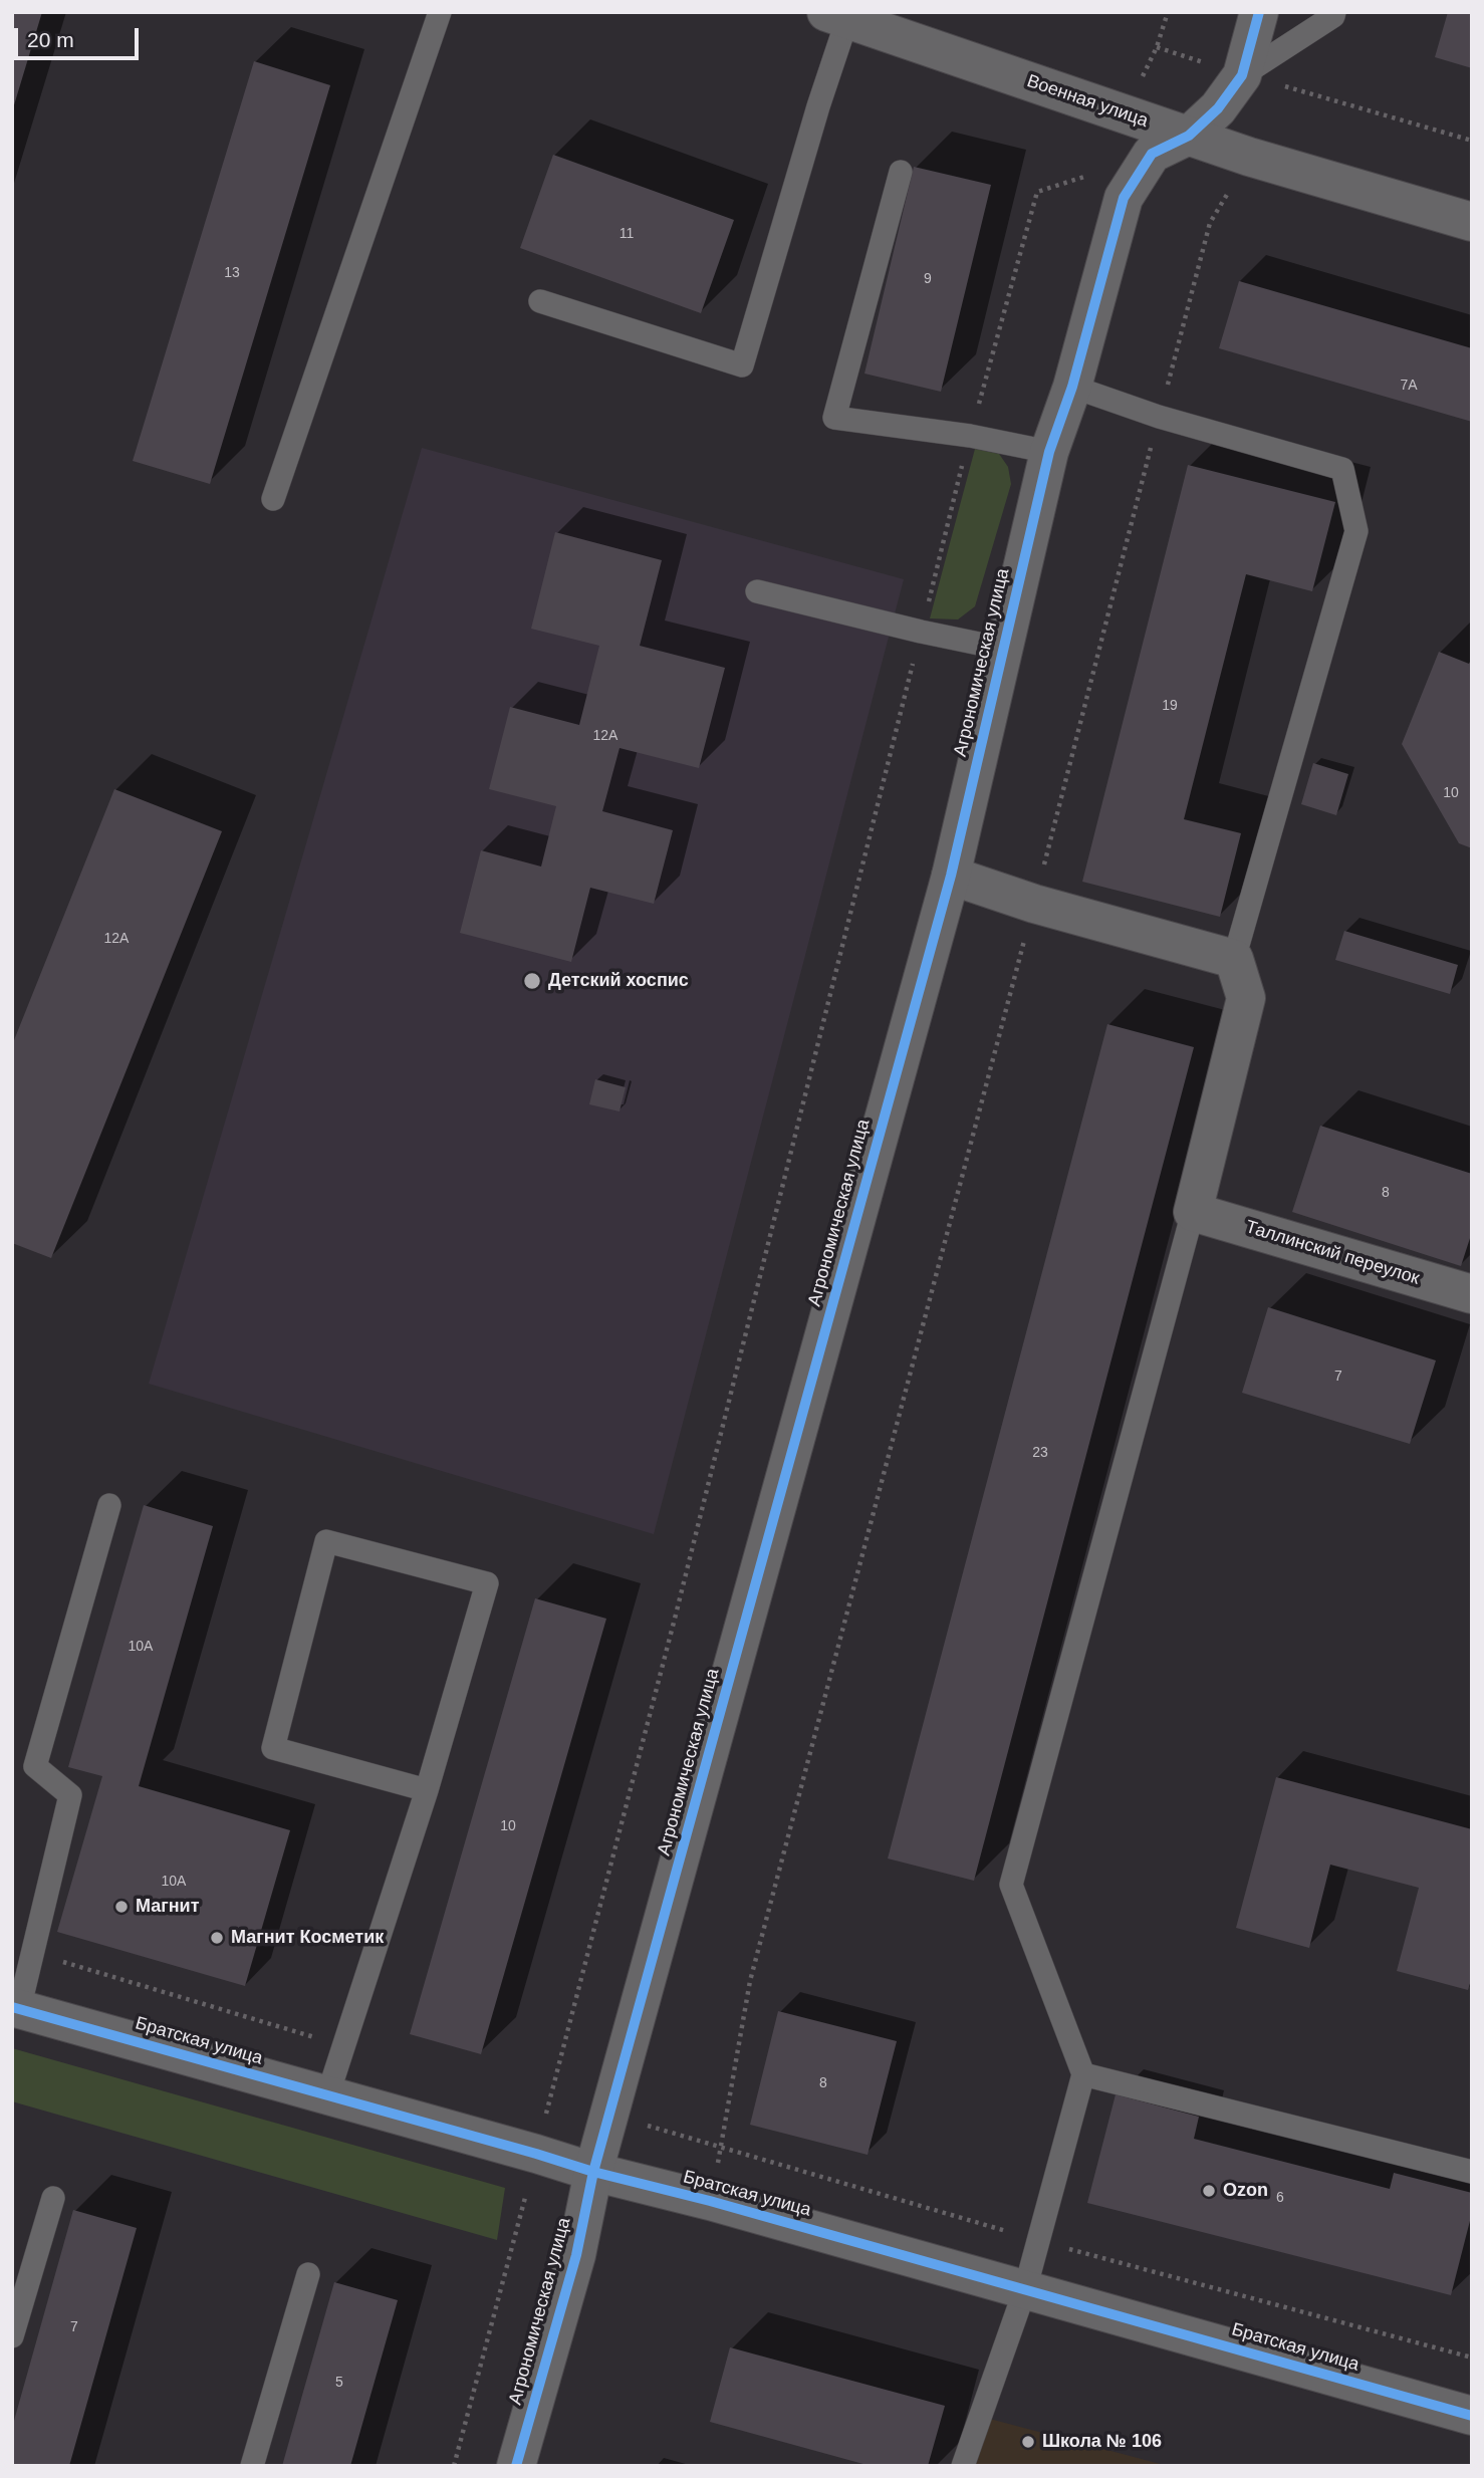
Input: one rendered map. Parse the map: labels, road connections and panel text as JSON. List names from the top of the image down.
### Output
{
  "streets": {
    "street": [
      "Военная улица",
      "Агрономическая улица",
      "Таллинский переулок",
      "Братская улица"
    ]
  },
  "crossings": [
    ["Военная улица", "Агрономическая улица"],
    ["Агрономическая улица", "Братская улица"]
  ],
  "places": [
    "Детский хоспис",
    "Магнит",
    "Магнит Косметик",
    "Ozon",
    "Школа № 106"
  ],
  "house_numbers": [
    "11",
    "13",
    "9",
    "7А",
    "19",
    "12А",
    "10",
    "12А",
    "8",
    "7",
    "23",
    "10А",
    "10",
    "10А",
    "8",
    "6",
    "7",
    "5"
  ],
  "scale_bar": "20 m"
}
